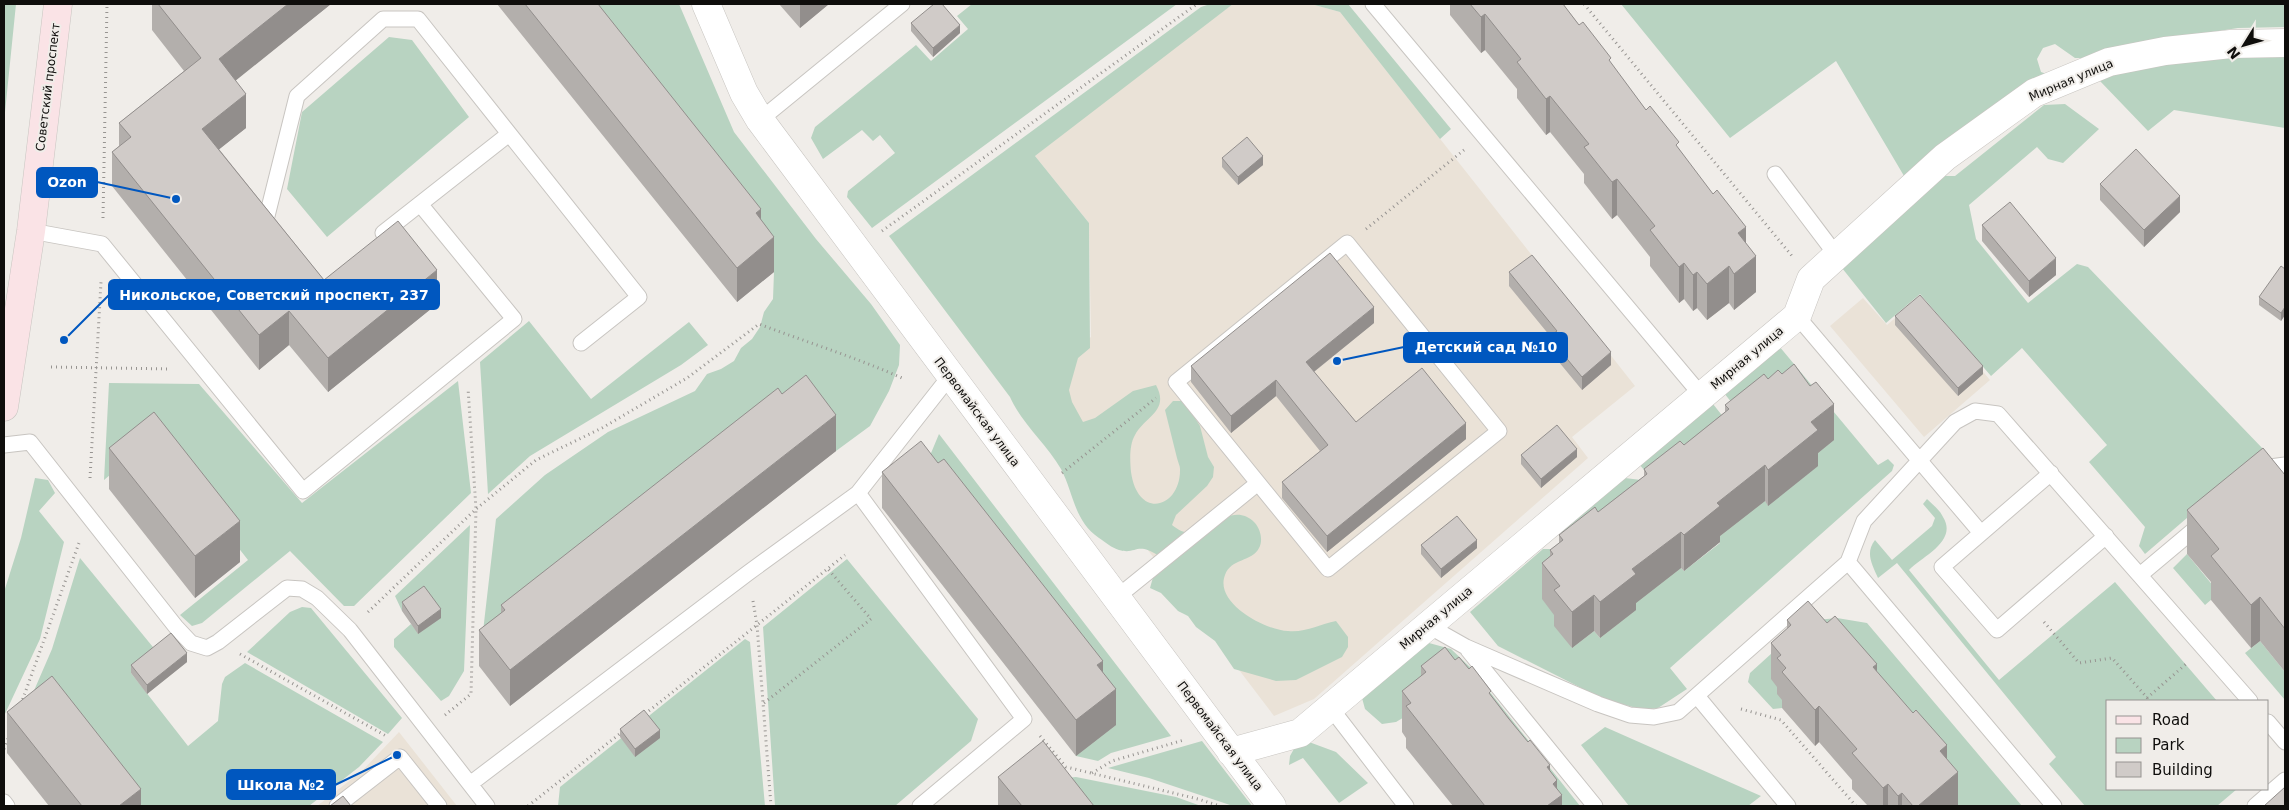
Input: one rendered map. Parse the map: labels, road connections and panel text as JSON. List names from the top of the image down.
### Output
{
  "streets": {
    "main road": ["Советский проспект"],
    "street": ["Мирная улица", "Первомайская улица"]
  },
  "crossings": [
    ["Мирная улица", "Первомайская улица"]
  ],
  "places": [
    "Ozon",
    "Никольское, Советский проспект, 237",
    "Детский сад №10",
    "Школа №2"
  ],
  "legend": ["Road", "Park", "Building"],
  "north": "bottom left"
}
